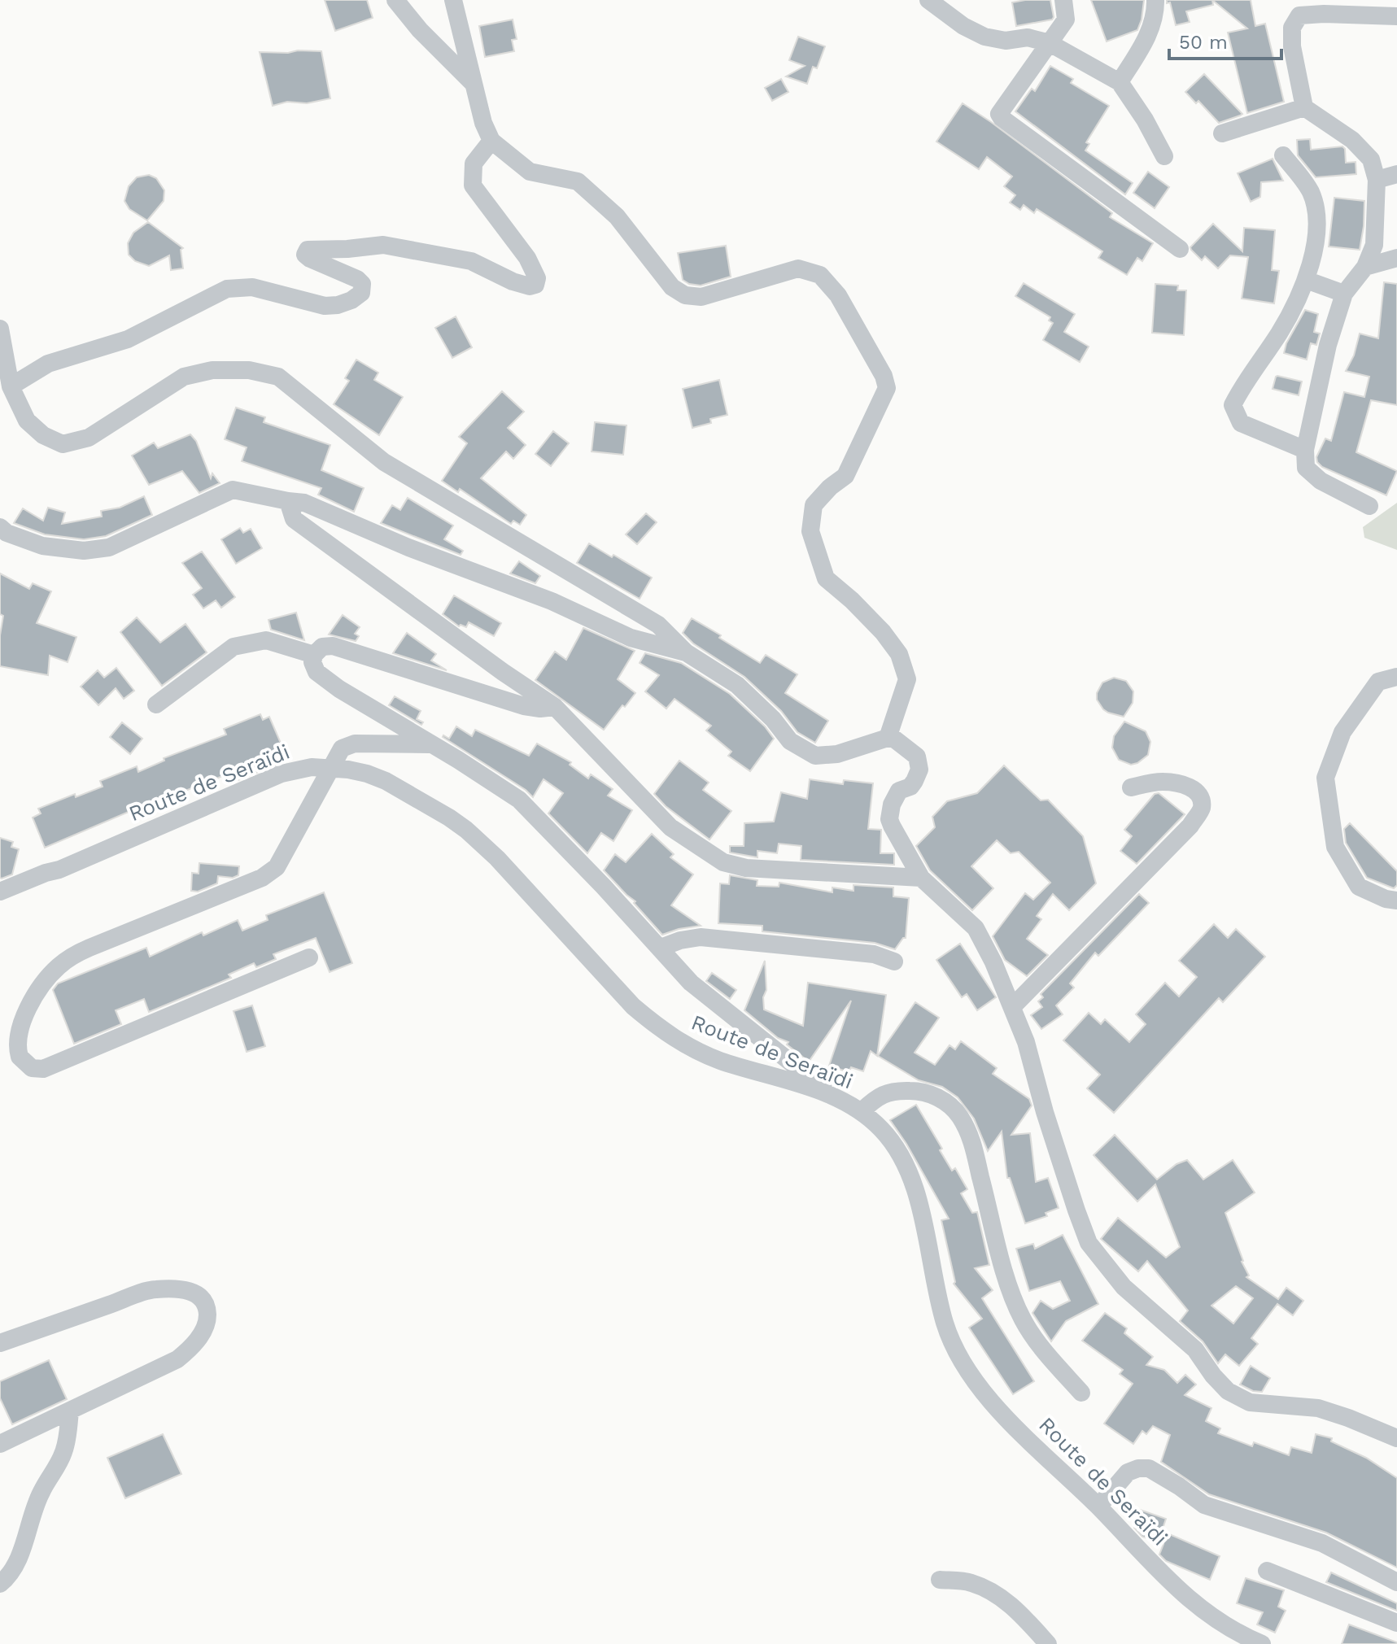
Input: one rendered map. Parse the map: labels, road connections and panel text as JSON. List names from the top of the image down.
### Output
{
  "streets": {
    "street": ["Route de Seraïdi"]
  },
  "scale_bar": "50 m"
}
